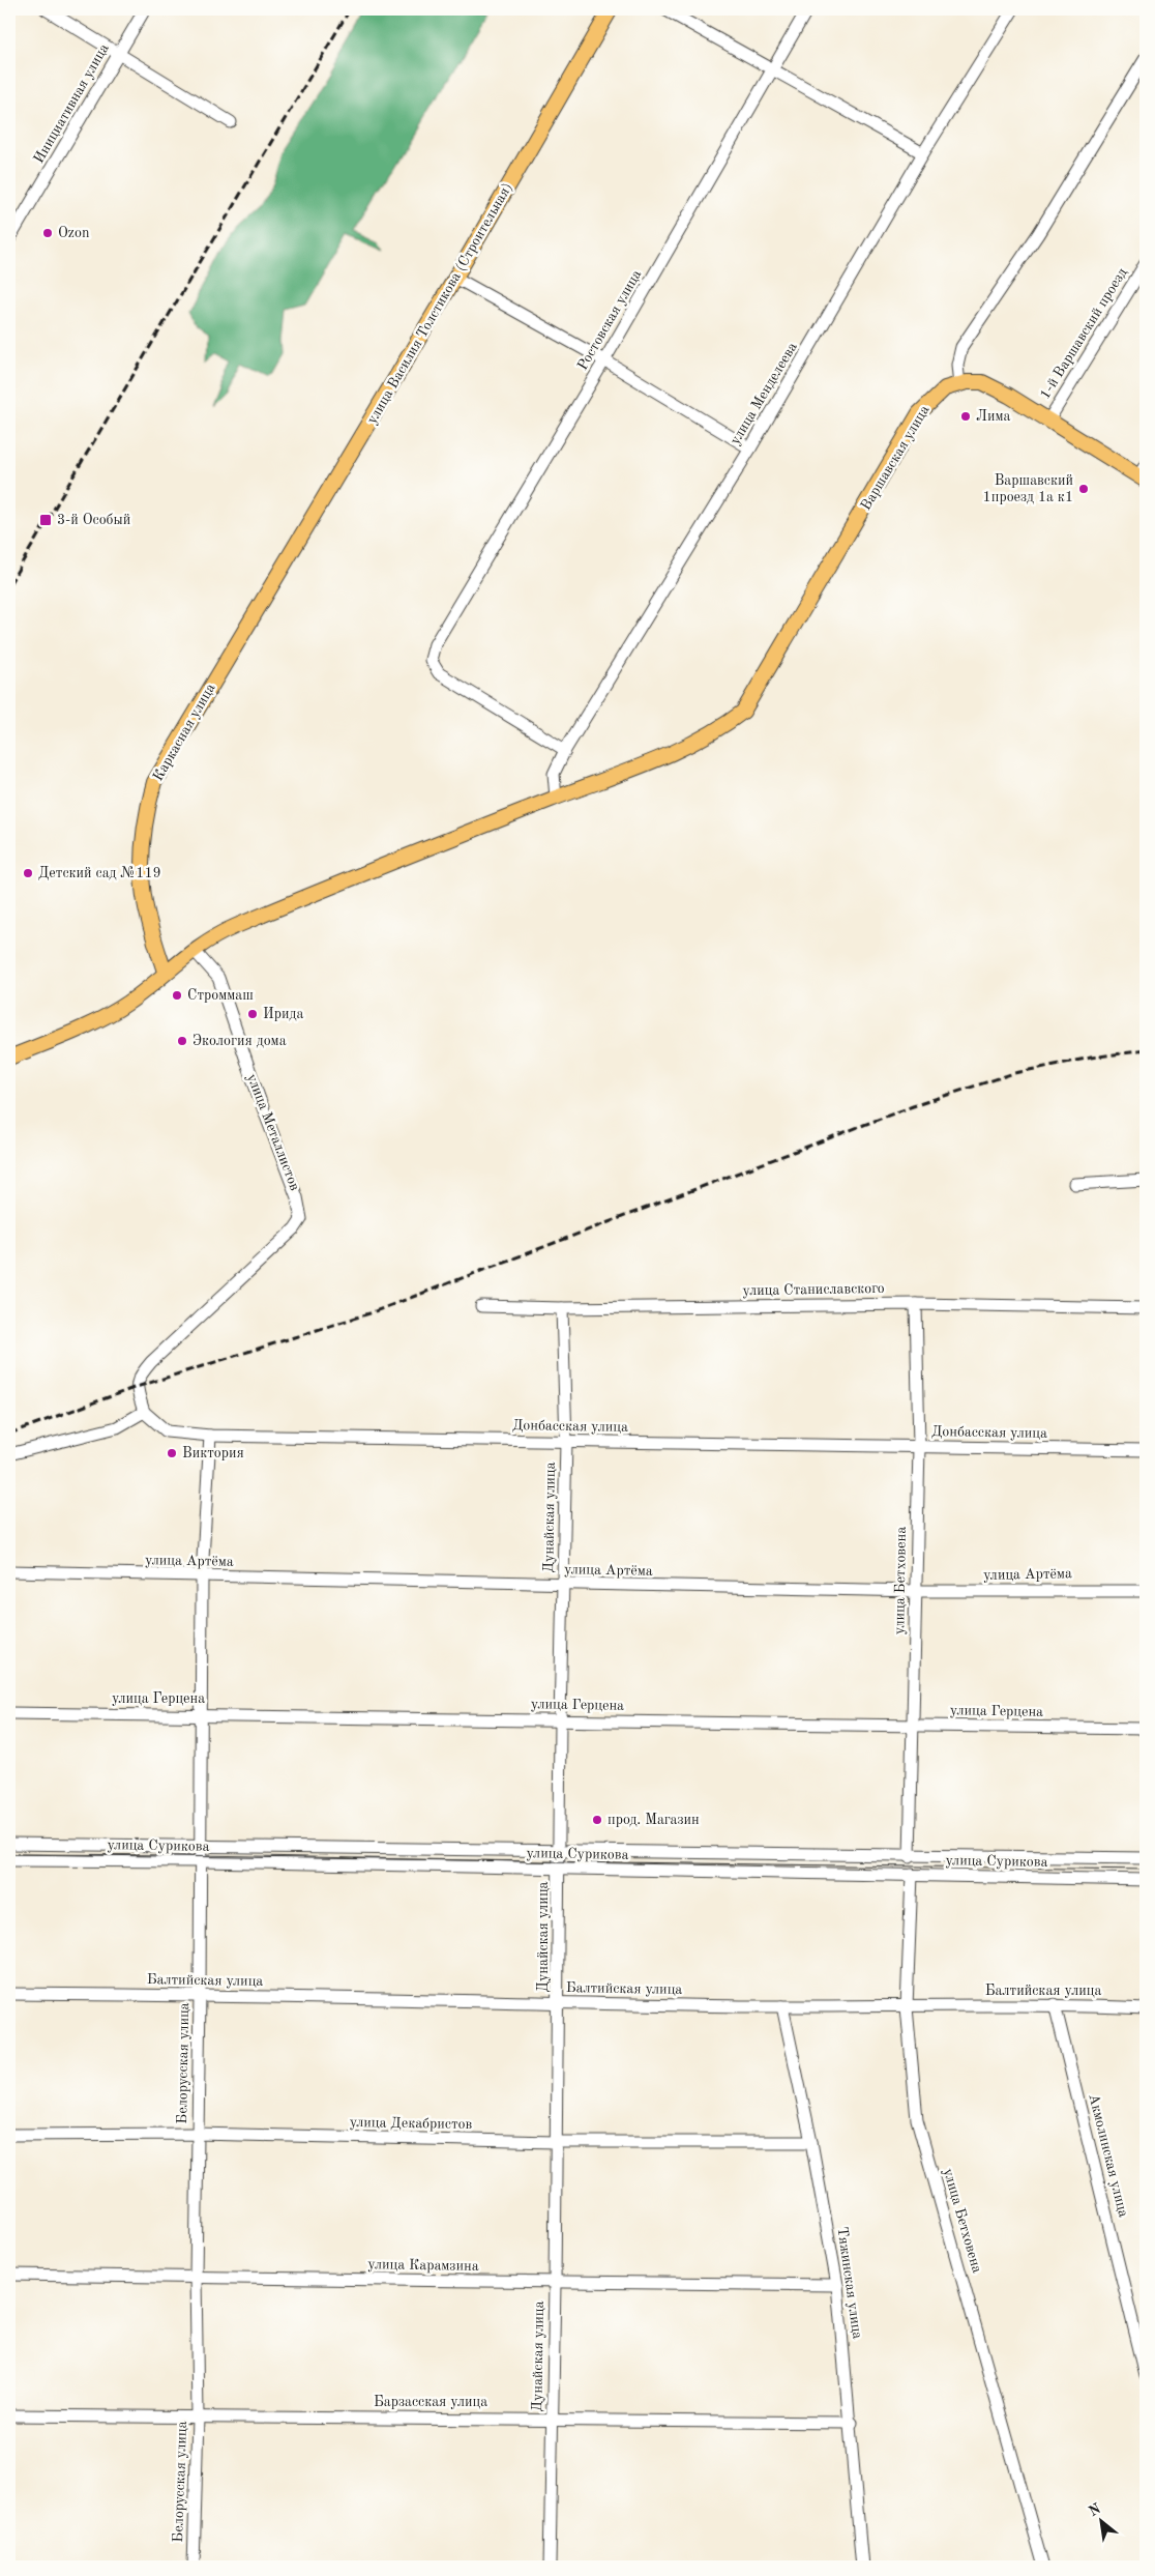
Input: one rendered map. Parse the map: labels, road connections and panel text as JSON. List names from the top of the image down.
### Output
{
  "streets": {
    "main road": ["улица Василия Толстикова (Строительная)", "Варшавская улица", "Каркасная улица"],
    "street": [
      "Инициативная улица",
      "Ростовская улица",
      "1-й Варшавский проезд",
      "улица Менделеева",
      "улица Металлистов",
      "улица Станиславского",
      "Донбасская улица",
      "Дунайская улица",
      "улица Артёма",
      "улица Бетховена",
      "улица Герцена",
      "улица Сурикова",
      "Балтийская улица",
      "Белорусская улица",
      "улица Декабристов",
      "Акмолинская улица",
      "улица Карамзина",
      "Тяжинская улица",
      "Барзасская улица"
    ]
  },
  "crossings": [
    ["улица Василия Толстикова (Строительная)", "Каркасная улица"],
    ["Ростовская улица", "улица Менделеева"],
    ["улица Менделеева", "Варшавская улица"],
    ["улица Металлистов", "Донбасская улица"],
    ["улица Станиславского", "Дунайская улица"],
    ["улица Станиславского", "улица Бетховена"],
    ["Донбасская улица", "Дунайская улица"],
    ["Донбасская улица", "улица Бетховена"],
    ["Донбасская улица", "Белорусская улица"],
    ["Дунайская улица", "улица Артёма"],
    ["Дунайская улица", "улица Герцена"],
    ["Дунайская улица", "улица Сурикова"],
    ["Дунайская улица", "Балтийская улица"],
    ["Дунайская улица", "улица Декабристов"],
    ["Дунайская улица", "улица Карамзина"],
    ["Дунайская улица", "Барзасская улица"],
    ["улица Артёма", "улица Бетховена"],
    ["улица Артёма", "Белорусская улица"],
    ["улица Бетховена", "улица Герцена"],
    ["улица Бетховена", "улица Сурикова"],
    ["улица Бетховена", "Балтийская улица"],
    ["улица Герцена", "Белорусская улица"],
    ["улица Сурикова", "Белорусская улица"],
    ["Балтийская улица", "Белорусская улица"],
    ["Балтийская улица", "Акмолинская улица"],
    ["Балтийская улица", "Тяжинская улица"],
    ["Белорусская улица", "улица Декабристов"],
    ["Белорусская улица", "улица Карамзина"],
    ["Белорусская улица", "Барзасская улица"],
    ["улица Декабристов", "Тяжинская улица"],
    ["улица Карамзина", "Тяжинская улица"],
    ["Тяжинская улица", "Барзасская улица"]
  ],
  "places": {
    "other": [
      "Ozon",
      "Лима",
      "Варшавский 1проезд 1а к1",
      "Детский сад №119",
      "Строммаш",
      "Ирида",
      "Экология дома",
      "Виктория",
      "прод. Магазин"
    ],
    "transit": ["3-й Особый"]
  },
  "north": "top left"
}
